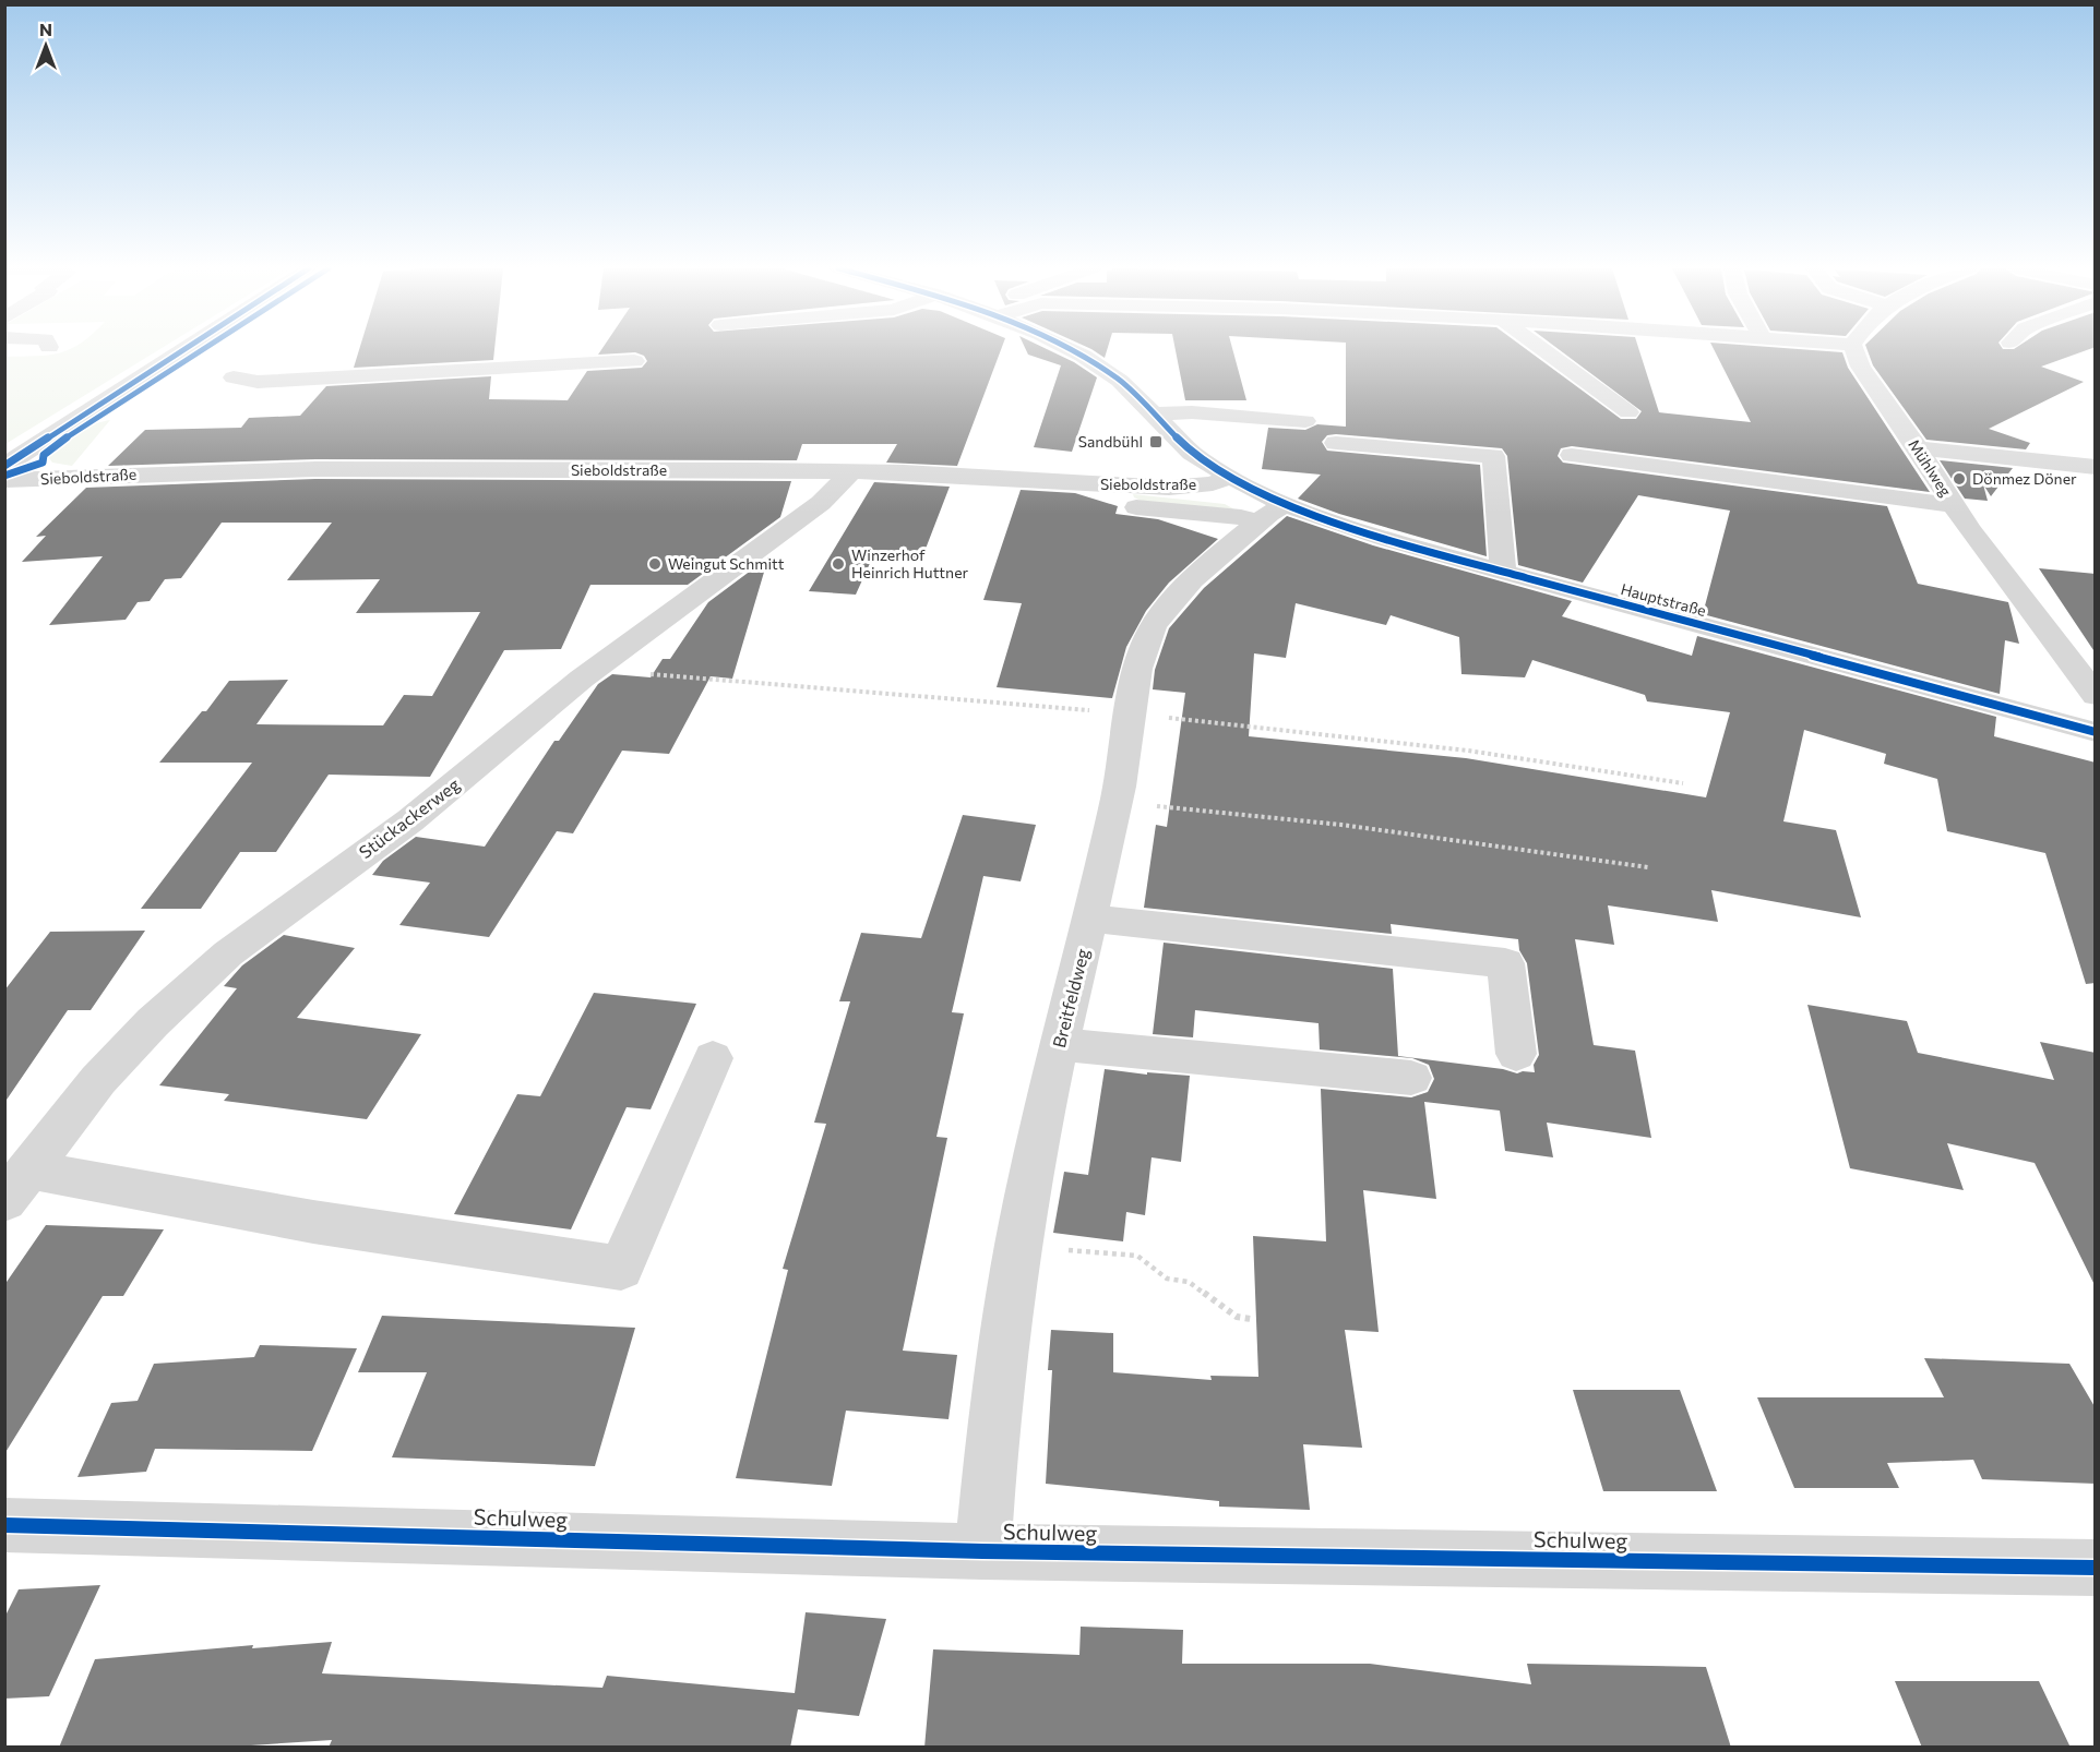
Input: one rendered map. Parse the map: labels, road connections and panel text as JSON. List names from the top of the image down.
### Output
{
  "streets": {
    "street": [
      "Mühlweg",
      "Sieboldstraße",
      "Hauptstraße",
      "Stückackerweg",
      "Breitfeldweg",
      "Schulweg"
    ]
  },
  "crossings": [
    ["Sieboldstraße", "Hauptstraße"],
    ["Sieboldstraße", "Stückackerweg"],
    ["Hauptstraße", "Breitfeldweg"],
    ["Breitfeldweg", "Schulweg"]
  ],
  "places": {
    "transit": ["Sandbühl"],
    "other": ["Dönmez Döner", "Weingut Schmitt", "Winzerhof Heinrich Huttner"]
  },
  "north": "top"
}
